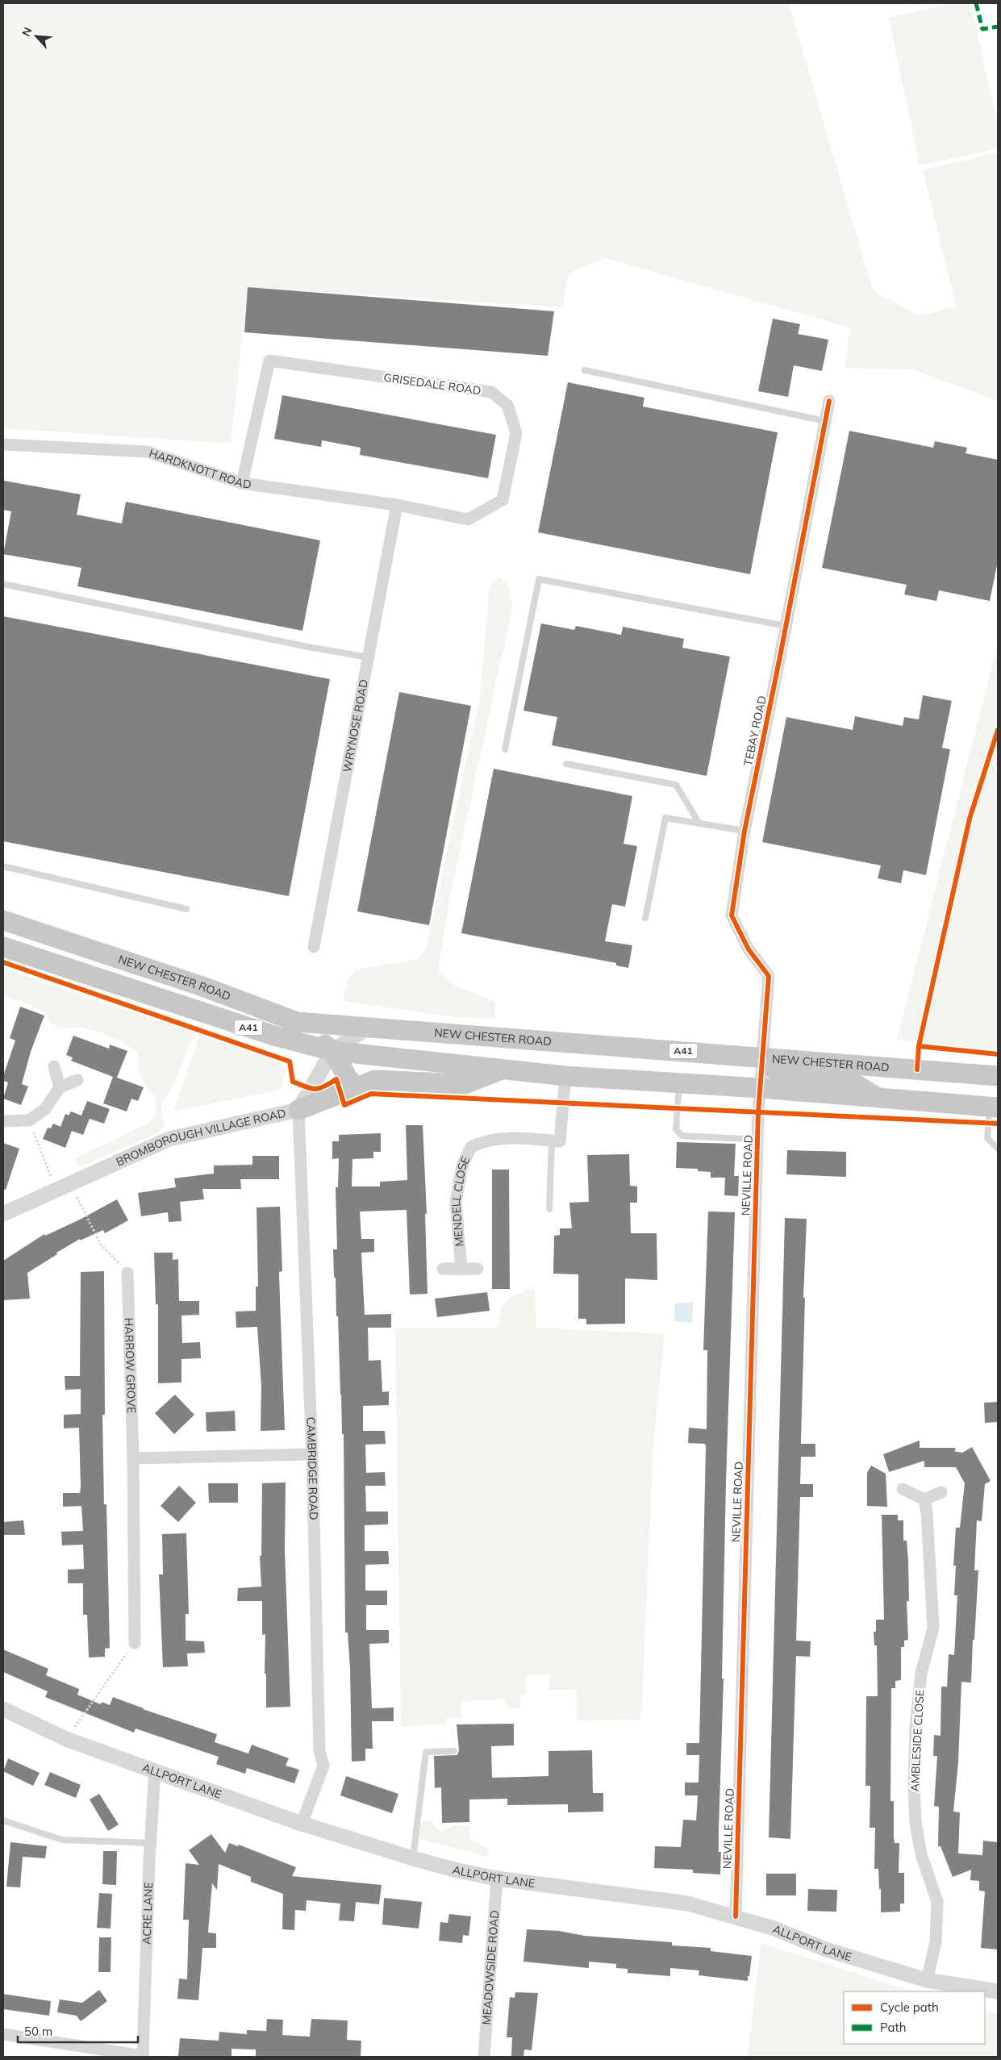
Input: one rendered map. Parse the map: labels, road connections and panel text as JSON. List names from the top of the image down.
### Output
{
  "streets": {
    "highway": ["NEW CHESTER ROAD", "A41"],
    "street": [
      "GRISEDALE ROAD",
      "HARDKNOTT ROAD",
      "WRYNOSE ROAD",
      "TEBAY ROAD",
      "BROMBOROUGH VILLAGE ROAD",
      "NEVILLE ROAD",
      "MENDELL CLOSE",
      "HARROW GROVE",
      "CAMBRIDGE ROAD",
      "AMBLESIDE CLOSE",
      "ALLPORT LANE",
      "ACRE LANE",
      "MEADOWSIDE ROAD"
    ]
  },
  "crossings": [
    ["GRISEDALE ROAD", "HARDKNOTT ROAD"],
    ["GRISEDALE ROAD", "WRYNOSE ROAD"],
    ["HARDKNOTT ROAD", "WRYNOSE ROAD"],
    ["TEBAY ROAD", "NEW CHESTER ROAD"],
    ["TEBAY ROAD", "NEVILLE ROAD"],
    ["NEW CHESTER ROAD", "BROMBOROUGH VILLAGE ROAD"],
    ["NEW CHESTER ROAD", "NEVILLE ROAD"],
    ["BROMBOROUGH VILLAGE ROAD", "CAMBRIDGE ROAD"],
    ["NEVILLE ROAD", "ALLPORT LANE"],
    ["CAMBRIDGE ROAD", "ALLPORT LANE"],
    ["AMBLESIDE CLOSE", "ALLPORT LANE"],
    ["ALLPORT LANE", "ACRE LANE"],
    ["ALLPORT LANE", "MEADOWSIDE ROAD"]
  ],
  "legend": ["Cycle path", "Path"],
  "scale_bar": "50 m",
  "north": "top left"
}
